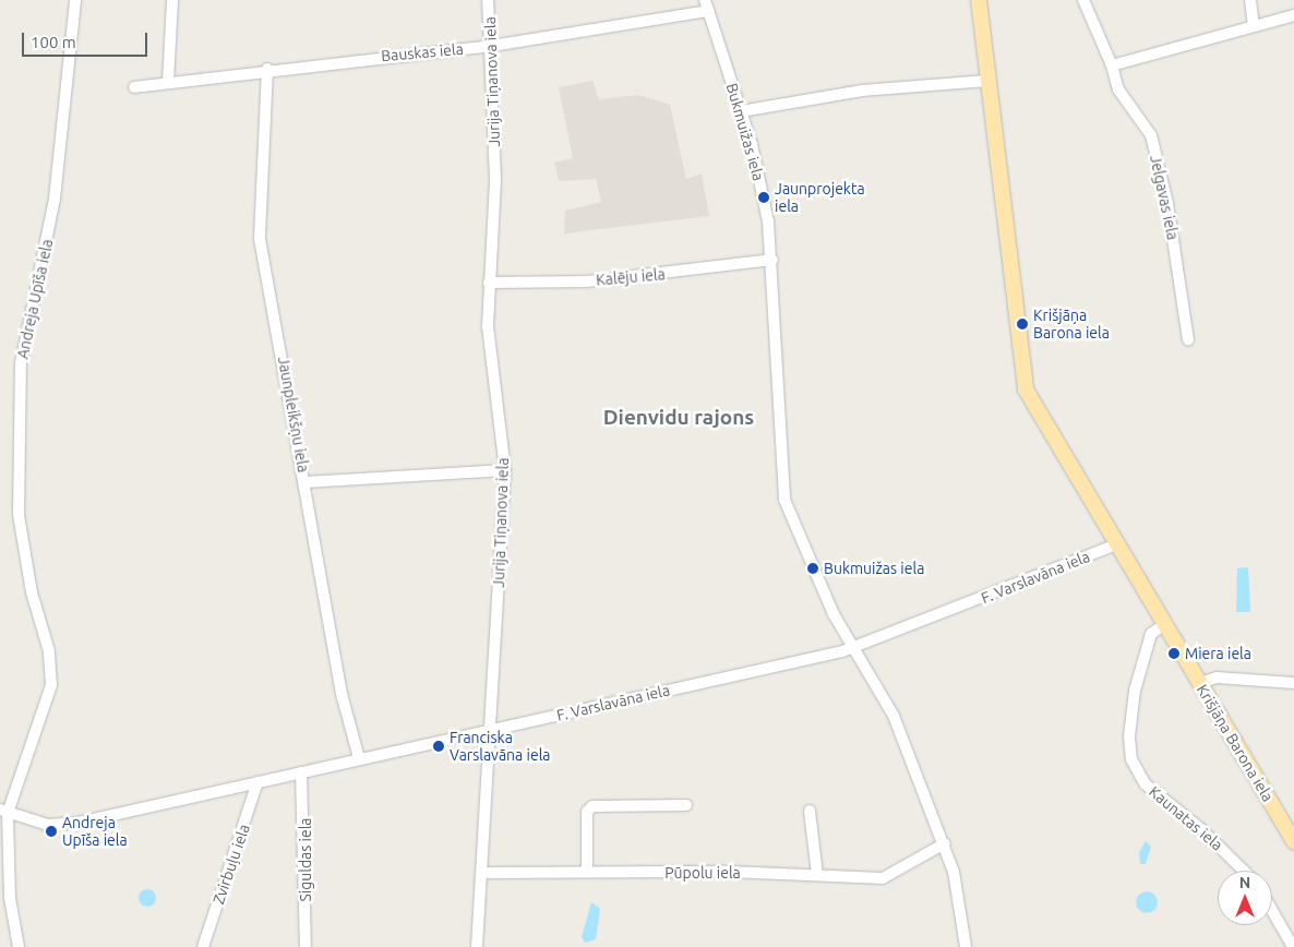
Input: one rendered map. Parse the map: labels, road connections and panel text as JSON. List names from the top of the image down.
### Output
{
  "streets": {
    "main road": ["Krišjāņa Barona iela"],
    "street": [
      "Bauskas iela",
      "Jurija Tiņanova iela",
      "Bukmuižas iela",
      "Jelgavas iela",
      "Kalēju iela",
      "Andreja Upīša iela",
      "Jaunpleikšņu iela",
      "F. Varslavāna iela",
      "Kaunatas iela",
      "Siguldas iela",
      "Zvirbuļu iela",
      "Pūpolu iela"
    ]
  },
  "crossings": [
    ["Bauskas iela", "Jurija Tiņanova iela"],
    ["Bauskas iela", "Bukmuižas iela"],
    ["Bauskas iela", "Jaunpleikšņu iela"],
    ["Jurija Tiņanova iela", "Kalēju iela"],
    ["Jurija Tiņanova iela", "F. Varslavāna iela"],
    ["Jurija Tiņanova iela", "Pūpolu iela"],
    ["Bukmuižas iela", "Kalēju iela"],
    ["Bukmuižas iela", "F. Varslavāna iela"],
    ["Bukmuižas iela", "Pūpolu iela"],
    ["Andreja Upīša iela", "F. Varslavāna iela"],
    ["Jaunpleikšņu iela", "F. Varslavāna iela"],
    ["F. Varslavāna iela", "Krišjāņa Barona iela"],
    ["F. Varslavāna iela", "Siguldas iela"],
    ["F. Varslavāna iela", "Zvirbuļu iela"],
    ["Krišjāņa Barona iela", "Kaunatas iela"]
  ],
  "districts": ["Dienvidu rajons"],
  "places": [
    "Jaunprojekta iela",
    "Krišjāņa Barona iela",
    "Bukmuižas iela",
    "Miera iela",
    "Franciska Varslavāna iela",
    "Andreja Upīša iela"
  ],
  "scale_bar": "100 m",
  "north": "top"
}
